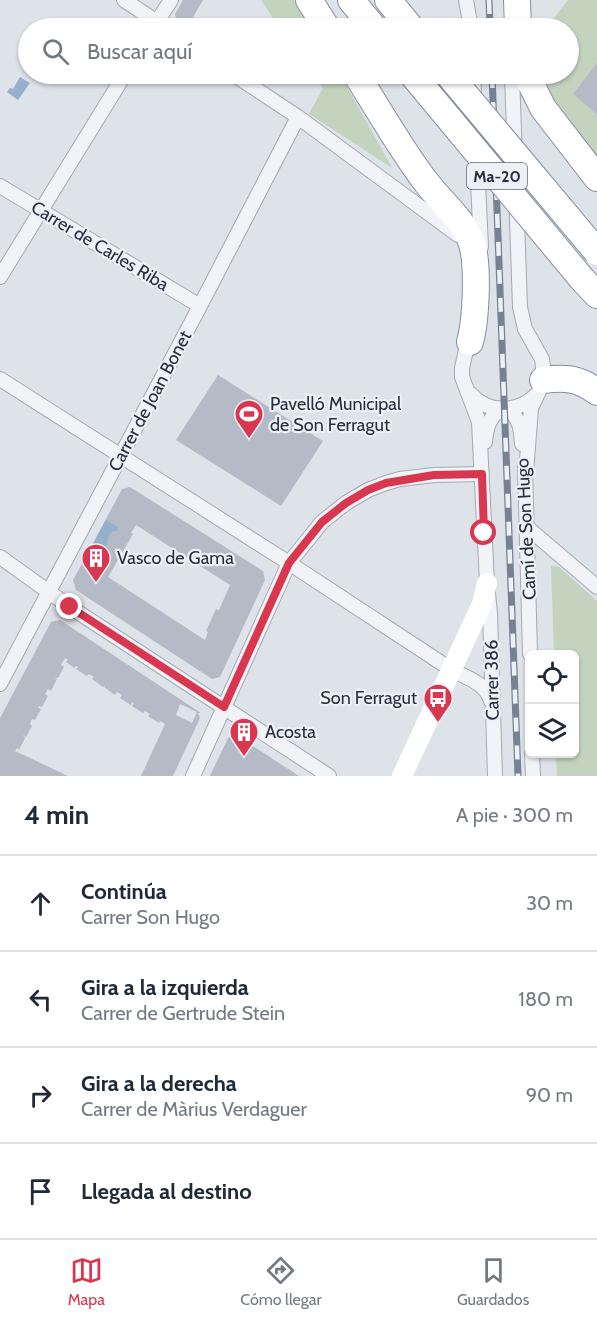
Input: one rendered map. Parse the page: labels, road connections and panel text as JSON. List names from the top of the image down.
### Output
{
  "streets": {
    "highway": ["Ma-20"],
    "street": [
      "Carrer de Carles Riba",
      "Carrer de Joan Bonet",
      "Camí de Son Hugo",
      "Carrer 386"
    ]
  },
  "crossings": [
    ["Carrer de Carles Riba", "Carrer de Joan Bonet"]
  ],
  "places": {
    "sports": ["Pavelló Municipal de Son Ferragut"],
    "building": ["Vasco de Gama", "Acosta"],
    "bus stop": ["Son Ferragut"]
  },
  "page": {
    "search": "Buscar aquí",
    "heading": ["4 min", "A pie · 300 m"],
    "list": [
      ["Continúa", "Carrer Son Hugo", "30 m"],
      ["Gira a la izquierda", "Carrer de Gertrude Stein", "180 m"],
      ["Gira a la derecha", "Carrer de Màrius Verdaguer", "90 m"],
      "Llegada al destino"
    ],
    "nav": ["Mapa", "Cómo llegar", "Guardados"]
  }
}
